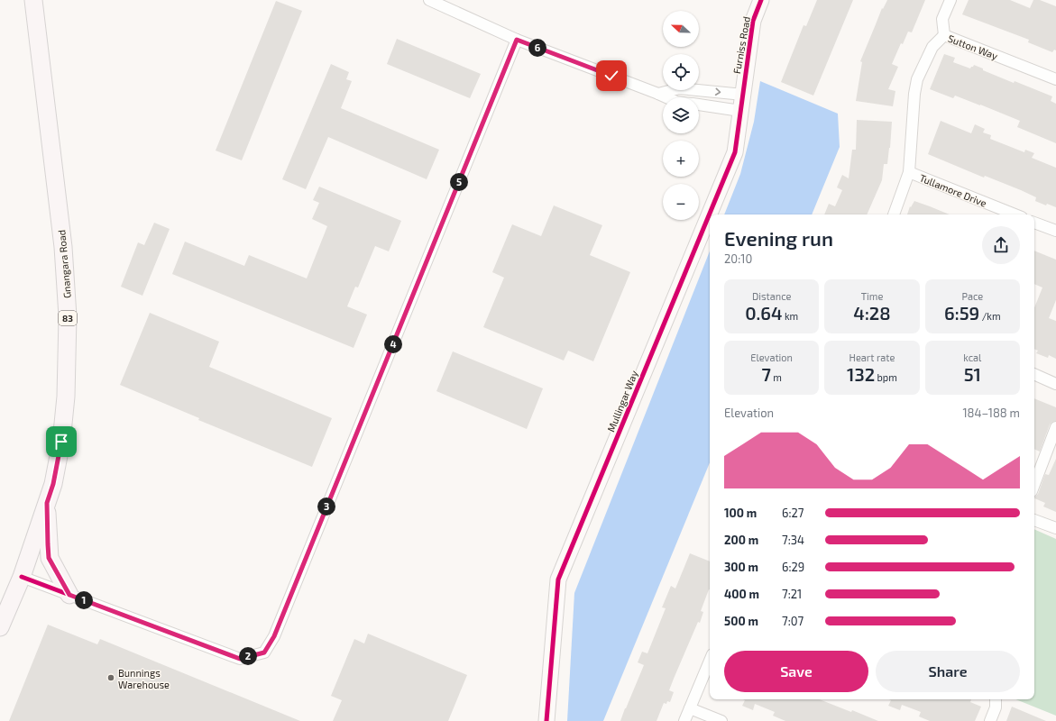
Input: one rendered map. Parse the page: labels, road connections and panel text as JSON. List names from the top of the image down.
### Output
{
  "streets": {
    "main road": ["Gnangara Road", "83"],
    "street": [
      "Furniss Road",
      "Sutton Way",
      "Tullamore Drive",
      "Mullingar Way"
    ]
  },
  "crossings": [
    ["Furniss Road", "Mullingar Way"],
    ["Sutton Way", "Tullamore Drive"]
  ],
  "places": ["Bunnings Warehouse"],
  "north": "left",
  "page": {
    "map_buttons": ["+", "−"],
    "pins": [
      "6",
      "5",
      "4",
      "3",
      "1",
      "2"
    ],
    "heading": ["Evening run", "20:10"],
    "stats": [
      ["Distance", "0.64 km"],
      ["Time", "4:28"],
      ["Pace", "6:59 /km"],
      ["Elevation", "7 m"],
      ["Heart rate", "132 bpm"],
      ["kcal", "51"]
    ],
    "chart": ["Elevation", "184–188 m"],
    "list": [
      {
        "name": "100 m",
        "note": "6:27"
      },
      {
        "name": "200 m",
        "note": "7:34"
      },
      {
        "name": "300 m",
        "note": "6:29"
      },
      {
        "name": "400 m",
        "note": "7:21"
      },
      {
        "name": "500 m",
        "note": "7:07"
      }
    ],
    "buttons": ["Save", "Share"]
  }
}
